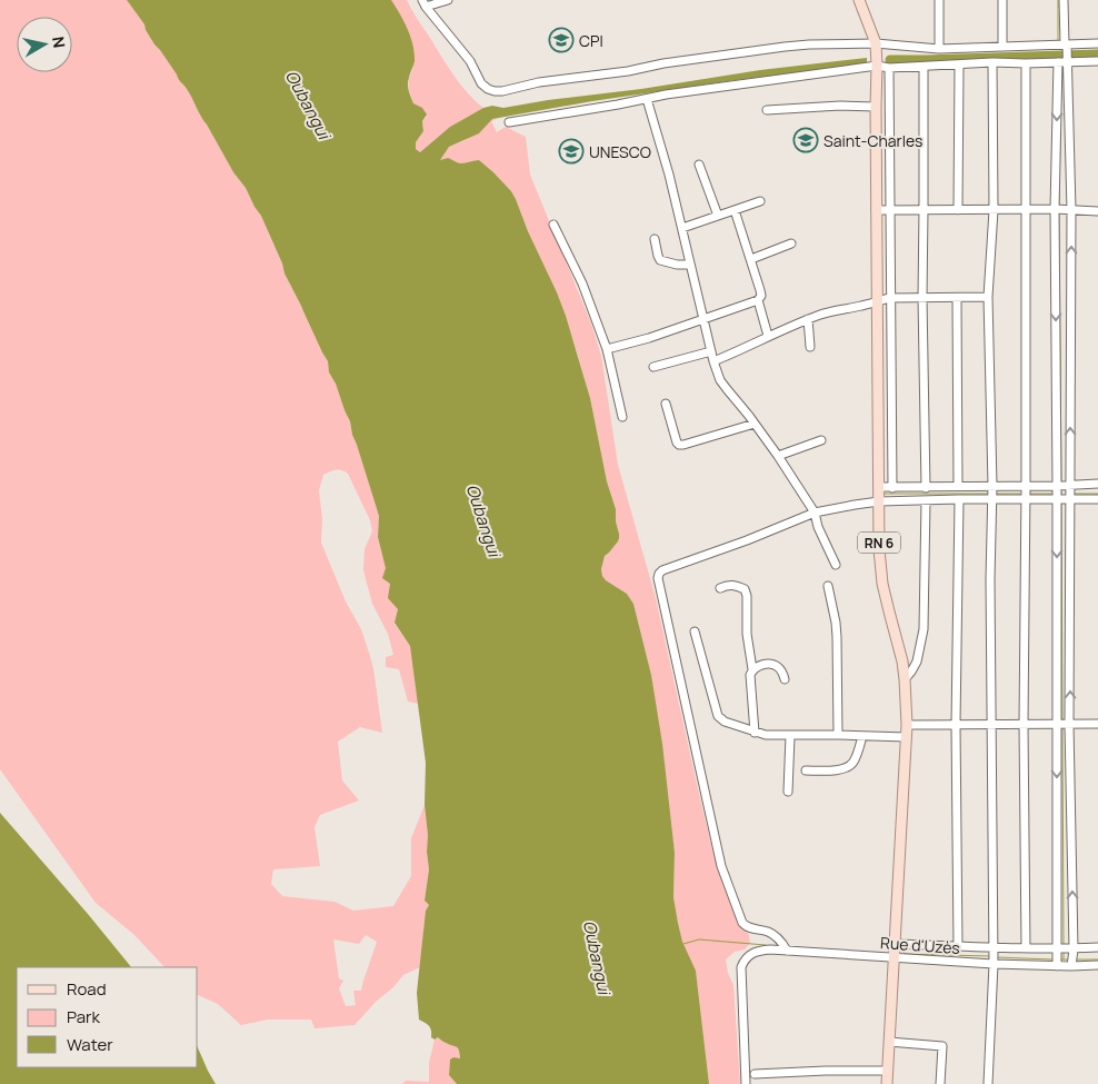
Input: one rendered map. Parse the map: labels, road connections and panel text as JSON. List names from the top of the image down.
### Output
{
  "streets": {
    "main road": ["RN 6"],
    "street": ["Rue d'Uzès"]
  },
  "crossings": [
    ["RN 6", "Rue d'Uzès"]
  ],
  "water": ["Oubangui"],
  "places": {
    "school or university": ["CPI", "Saint-Charles", "UNESCO"]
  },
  "legend": ["Road", "Park", "Water"],
  "north": "right"
}
